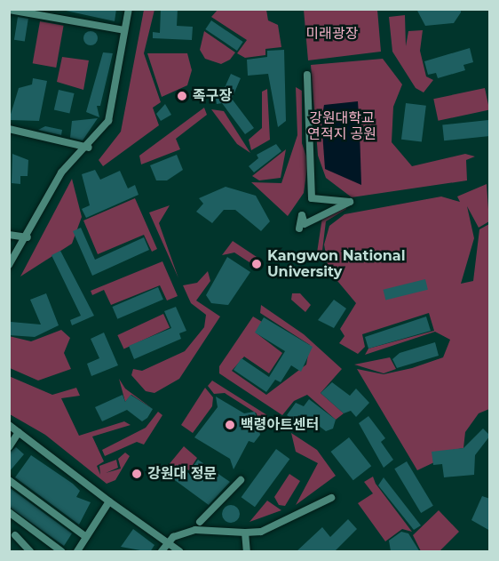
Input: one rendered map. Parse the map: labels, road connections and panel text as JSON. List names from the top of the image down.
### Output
{
  "parks": ["미래광장", "강원대학교 연적지 공원"],
  "places": [
    "족구장",
    "Kangwon National University",
    "백령아트센터",
    "강원대 정문"
  ]
}
